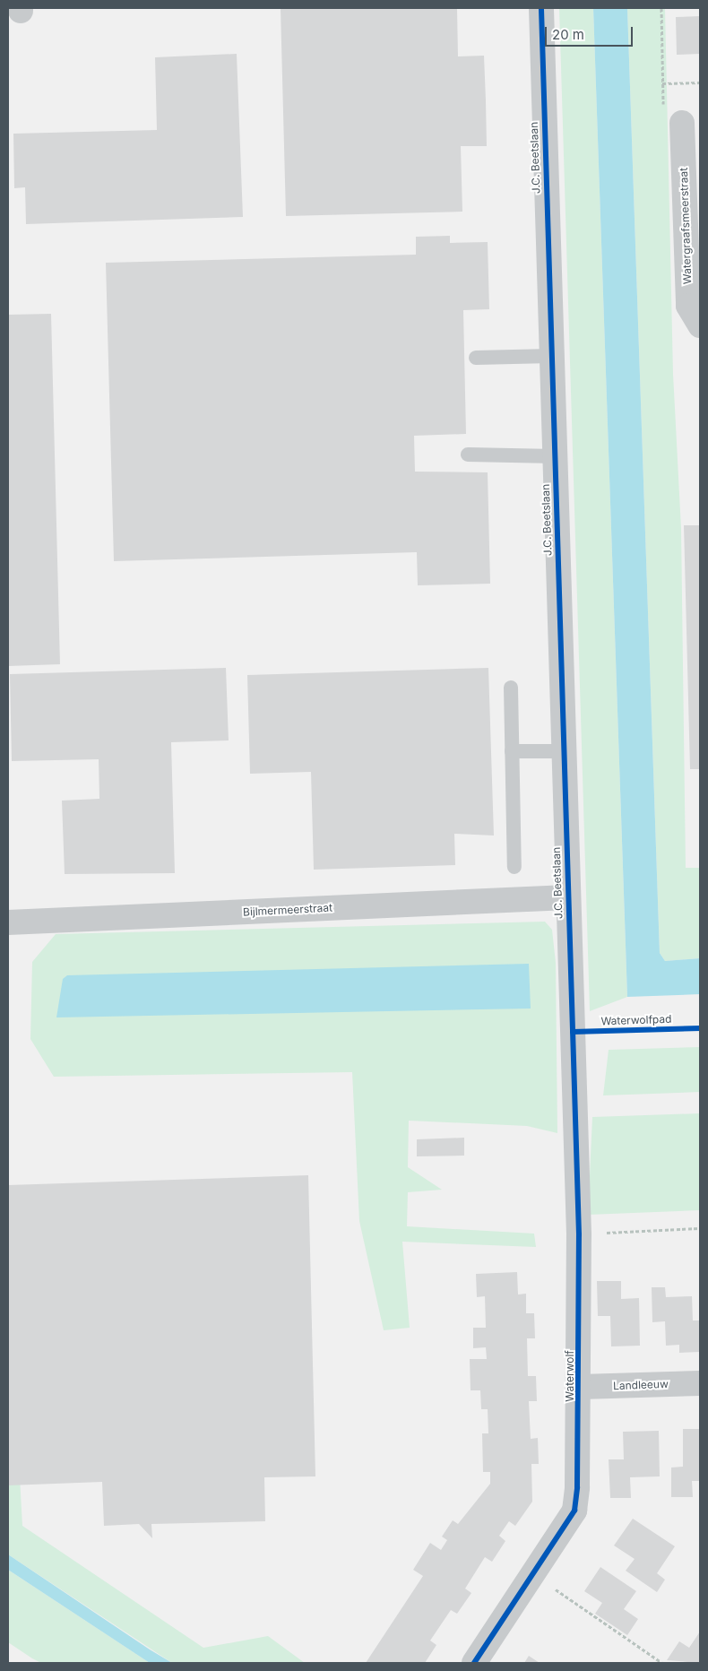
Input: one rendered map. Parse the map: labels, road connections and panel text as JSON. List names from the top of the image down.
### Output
{
  "streets": {
    "street": [
      "J.C. Beetslaan",
      "Watergraafsmeerstraat",
      "Bijlmermeerstraat",
      "Waterwolf",
      "Landleeuw"
    ],
    "cycle path": ["Waterwolfpad"]
  },
  "crossings": [
    ["J.C. Beetslaan", "Bijlmermeerstraat"],
    ["J.C. Beetslaan", "Waterwolf"],
    ["Waterwolf", "Landleeuw"]
  ],
  "scale_bar": "20 m"
}
